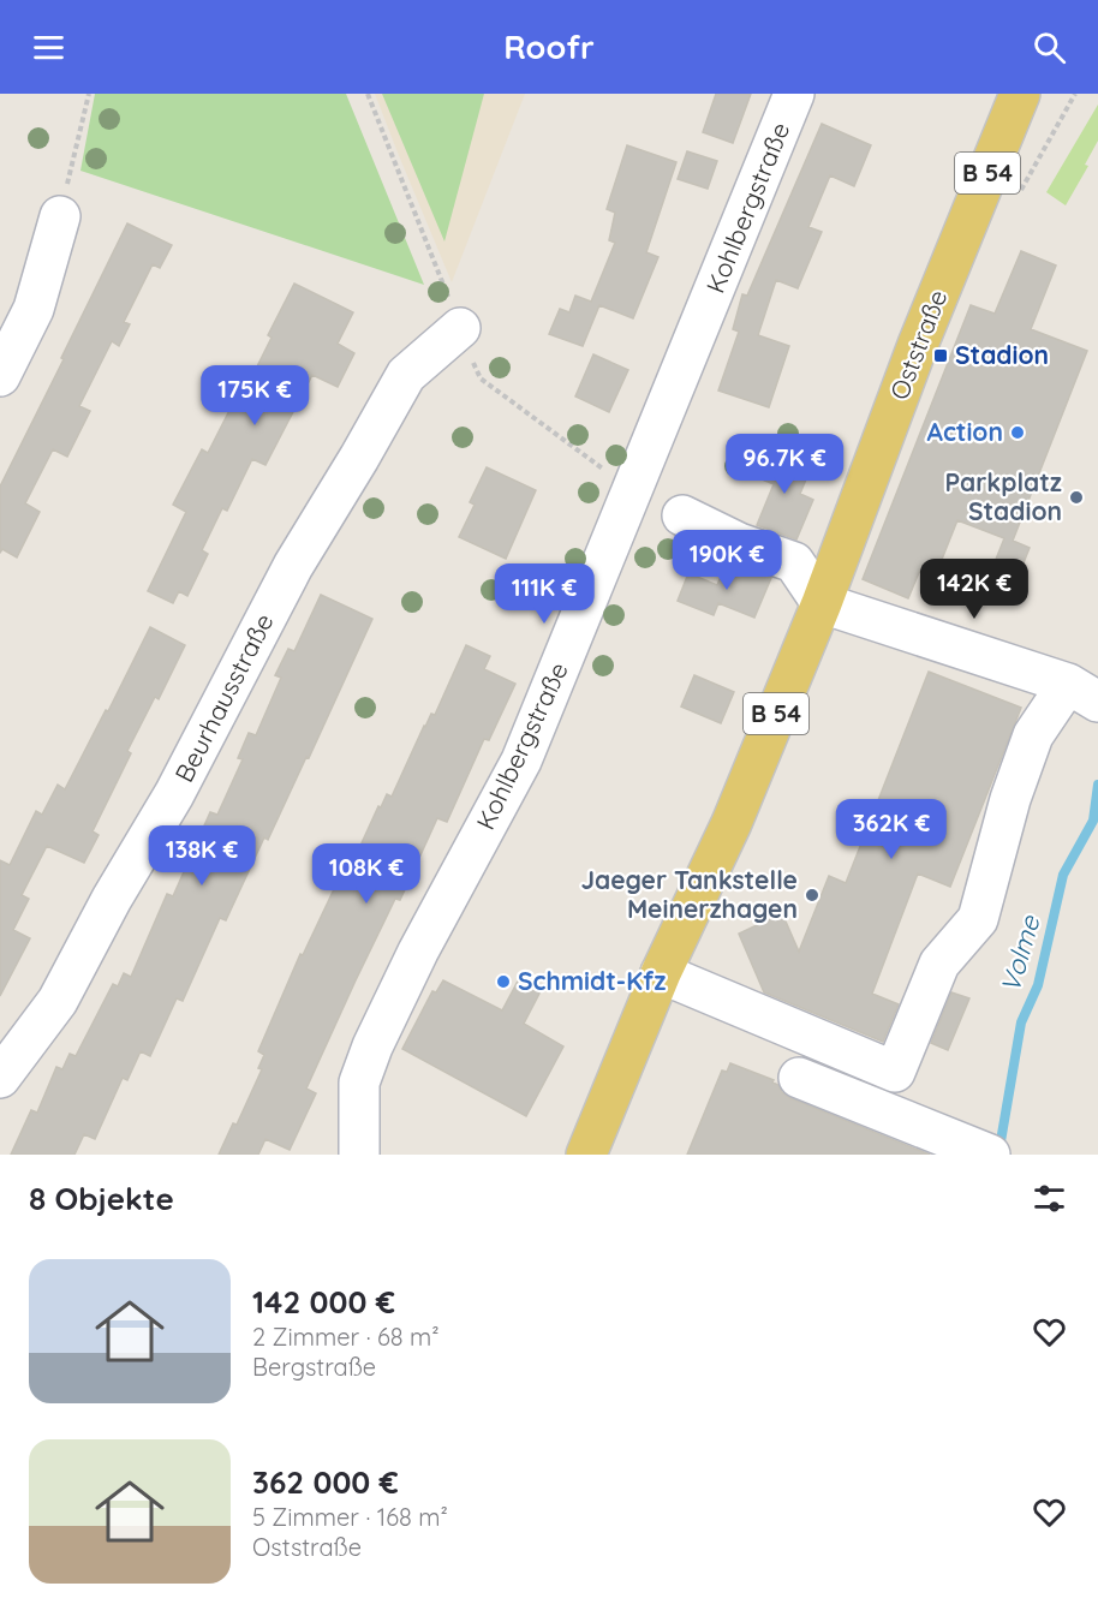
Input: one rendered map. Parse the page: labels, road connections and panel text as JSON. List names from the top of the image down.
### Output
{
  "streets": {
    "main road": ["B 54", "Oststraße"],
    "street": ["Kohlbergstraße", "Beurhausstraße"]
  },
  "water": ["Volme"],
  "places": {
    "transit": ["Stadion"],
    "other": [
      "Action",
      "Parkplatz Stadion",
      "Jaeger Tankstelle Meinerzhagen",
      "Schmidt-Kfz"
    ]
  },
  "page": {
    "header": "Roofr",
    "price": [
      "175K €",
      "96.7K €",
      "190K €",
      "142K €",
      "111K €",
      "362K €",
      "138K €",
      "108K €"
    ],
    "heading": "8 Objekte",
    "list": [
      {
        "name": "142 000 €",
        "note": "2 Zimmer · 68 m² · Bergstraße"
      },
      {
        "name": "362 000 €",
        "note": "5 Zimmer · 168 m² · Oststraße"
      }
    ]
  }
}
